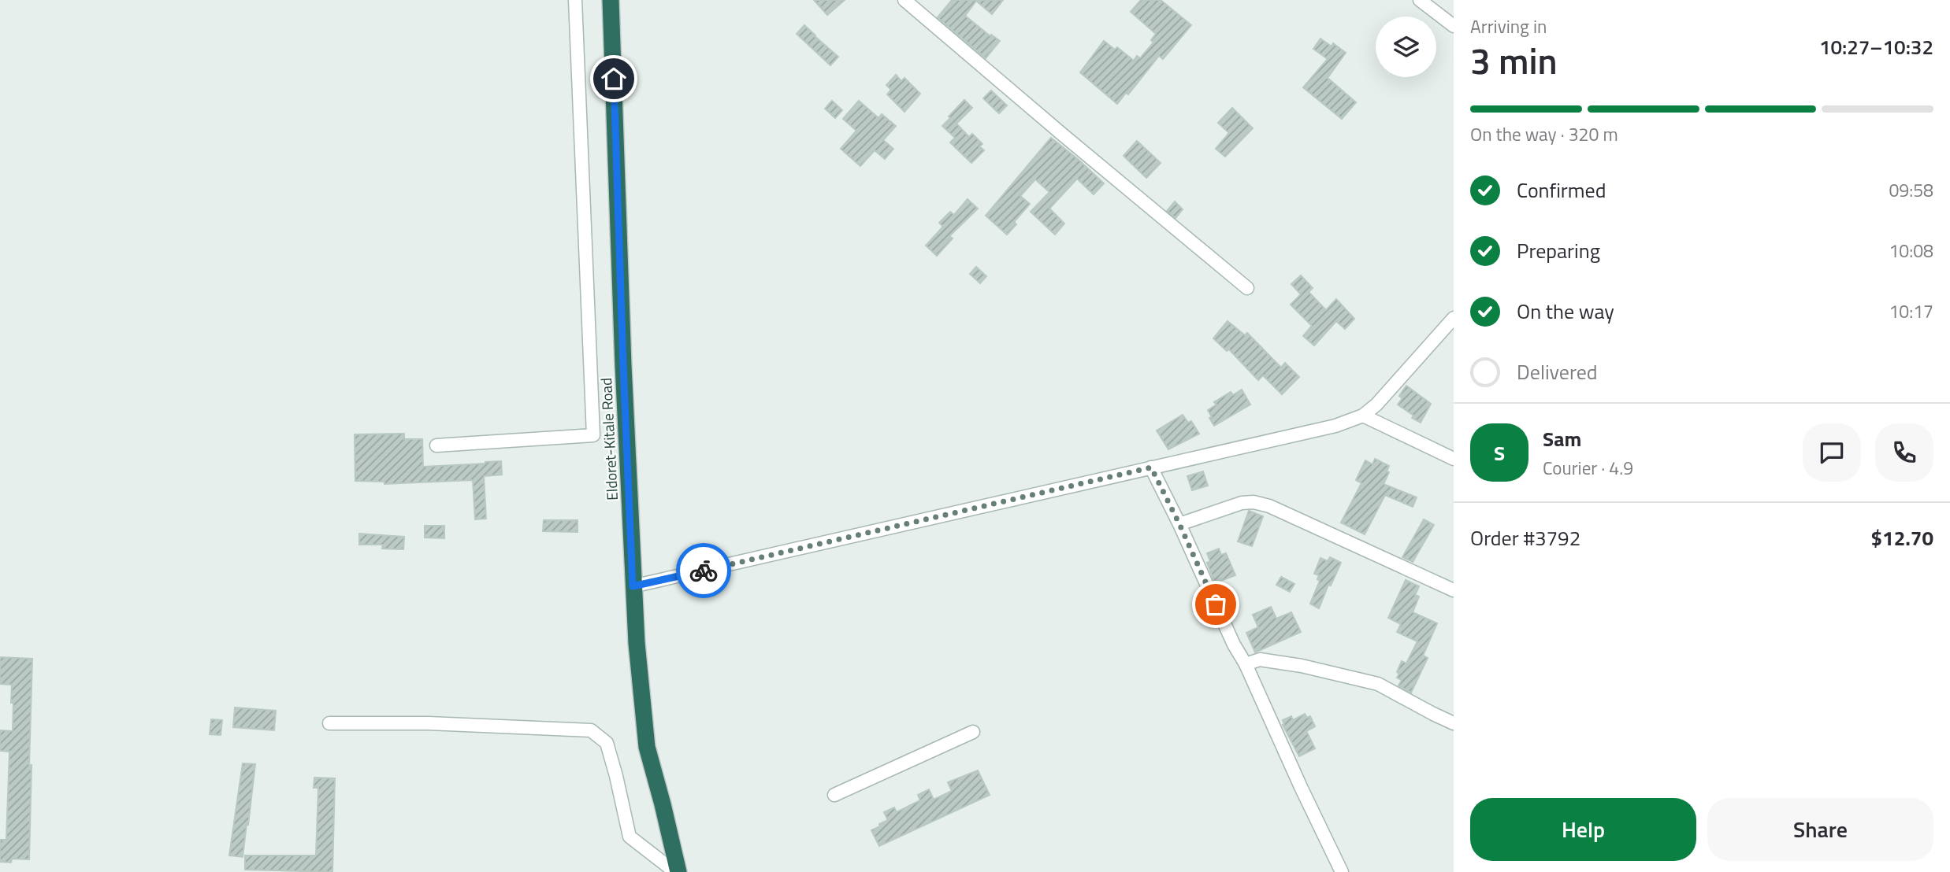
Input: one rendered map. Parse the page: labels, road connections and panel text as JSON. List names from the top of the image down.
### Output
{
  "streets": {
    "highway": ["Eldoret-Kitale Road"]
  },
  "page": {
    "heading": ["3 min", "Arriving in", "10:27–10:32"],
    "panel": [
      "Sam",
      "Courier · 4.9",
      "Order #3792",
      "$12.70"
    ],
    "bar": "On the way · 320 m",
    "list": [
      ["Confirmed", "09:58"],
      ["Preparing", "10:08"],
      ["On the way", "10:17"],
      "Delivered"
    ],
    "round": "S",
    "buttons": ["Help", "Share"]
  }
}
